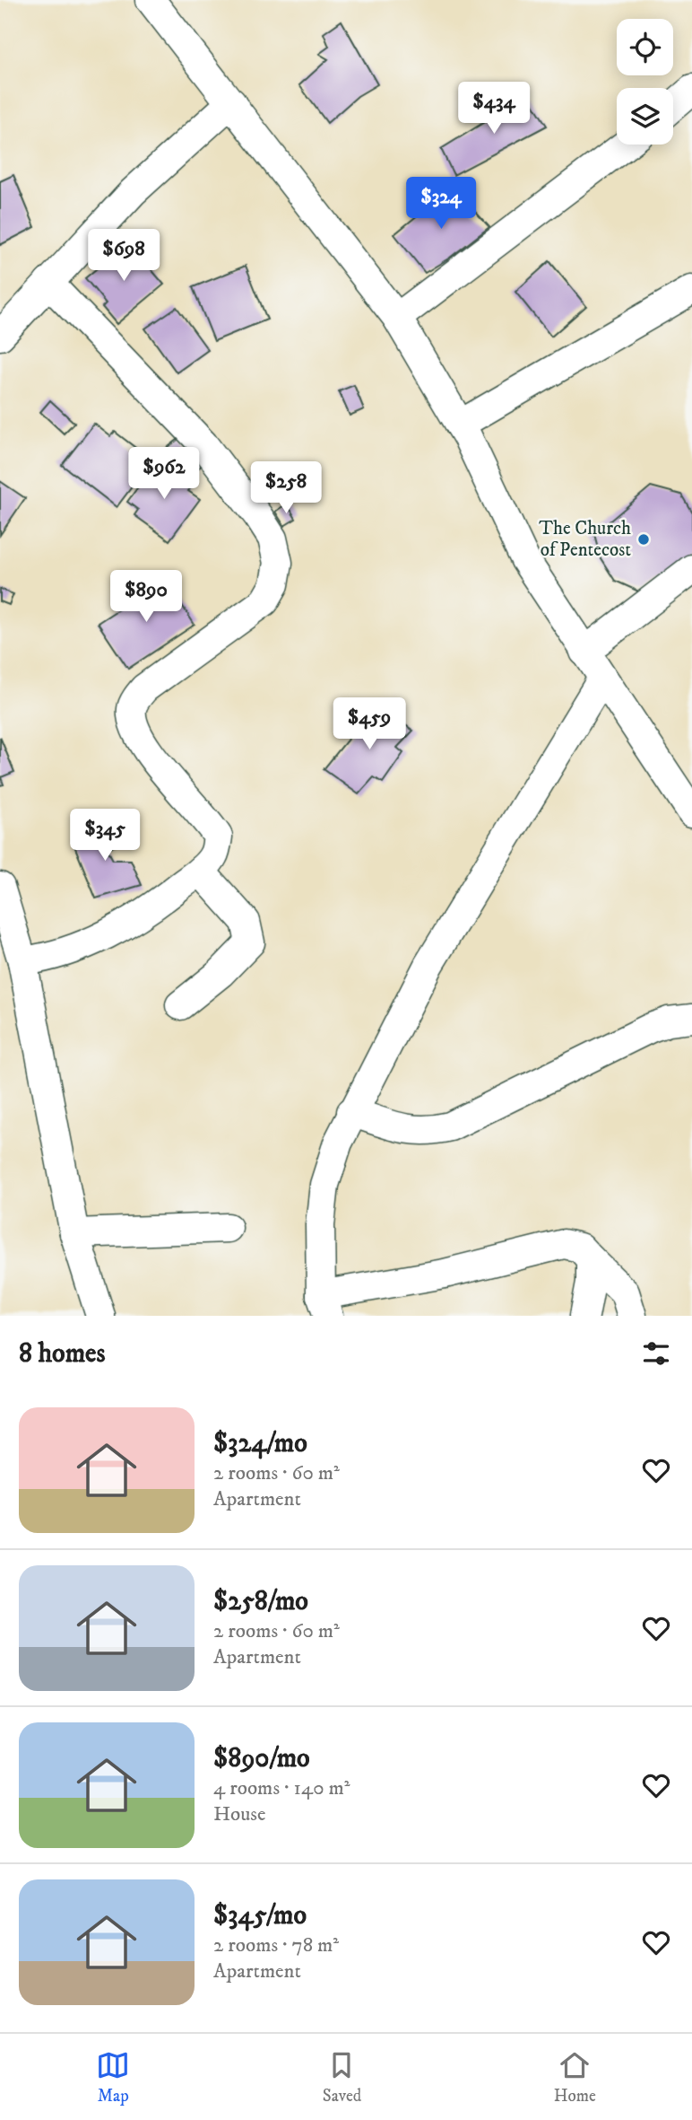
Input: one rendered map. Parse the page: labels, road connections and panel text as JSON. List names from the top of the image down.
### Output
{
  "places": ["The Church of Pentecost"],
  "page": {
    "price": [
      "$434",
      "$324",
      "$698",
      "$962",
      "$258",
      "$890",
      "$459",
      "$345"
    ],
    "heading": "8 homes",
    "list": [
      {
        "name": "$324/mo",
        "note": "2 rooms · 60 m² · Apartment"
      },
      {
        "name": "$258/mo",
        "note": "2 rooms · 60 m² · Apartment"
      },
      {
        "name": "$890/mo",
        "note": "4 rooms · 140 m² · House"
      },
      {
        "name": "$345/mo",
        "note": "2 rooms · 78 m² · Apartment"
      }
    ],
    "tabs": ["Map", "Saved", "Home"]
  }
}
